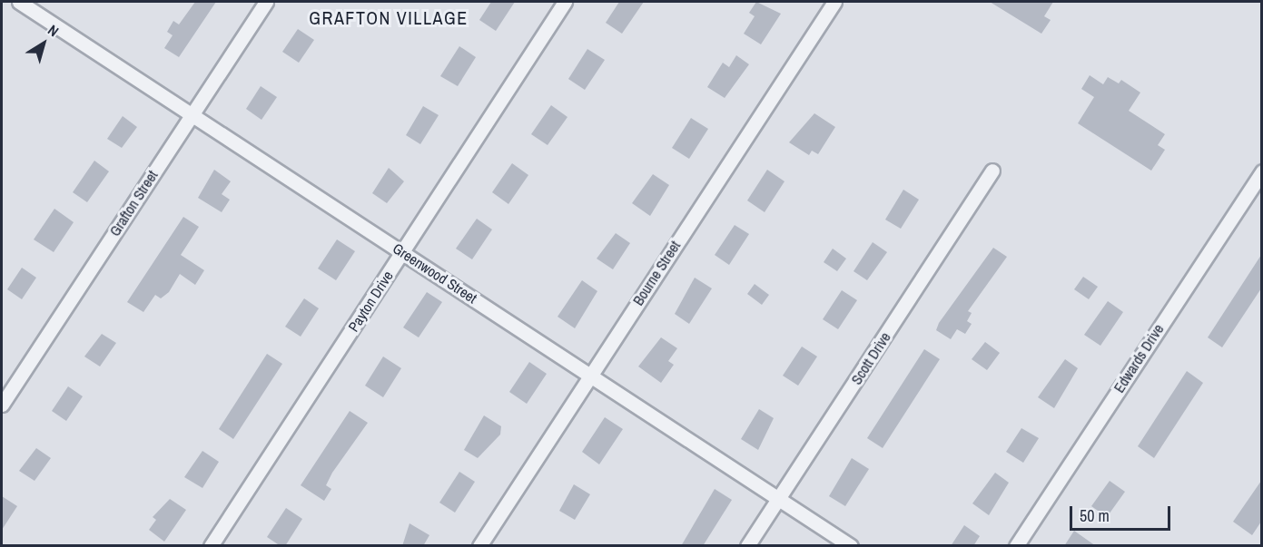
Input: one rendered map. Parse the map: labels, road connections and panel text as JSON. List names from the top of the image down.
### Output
{
  "streets": {
    "street": [
      "Grafton Street",
      "Greenwood Street",
      "Bourne Street",
      "Payton Drive",
      "Scott Drive",
      "Edwards Drive"
    ]
  },
  "crossings": [
    ["Grafton Street", "Greenwood Street"],
    ["Greenwood Street", "Bourne Street"],
    ["Greenwood Street", "Payton Drive"],
    ["Greenwood Street", "Scott Drive"]
  ],
  "districts": ["GRAFTON VILLAGE"],
  "scale_bar": "50 m",
  "north": "top right"
}
